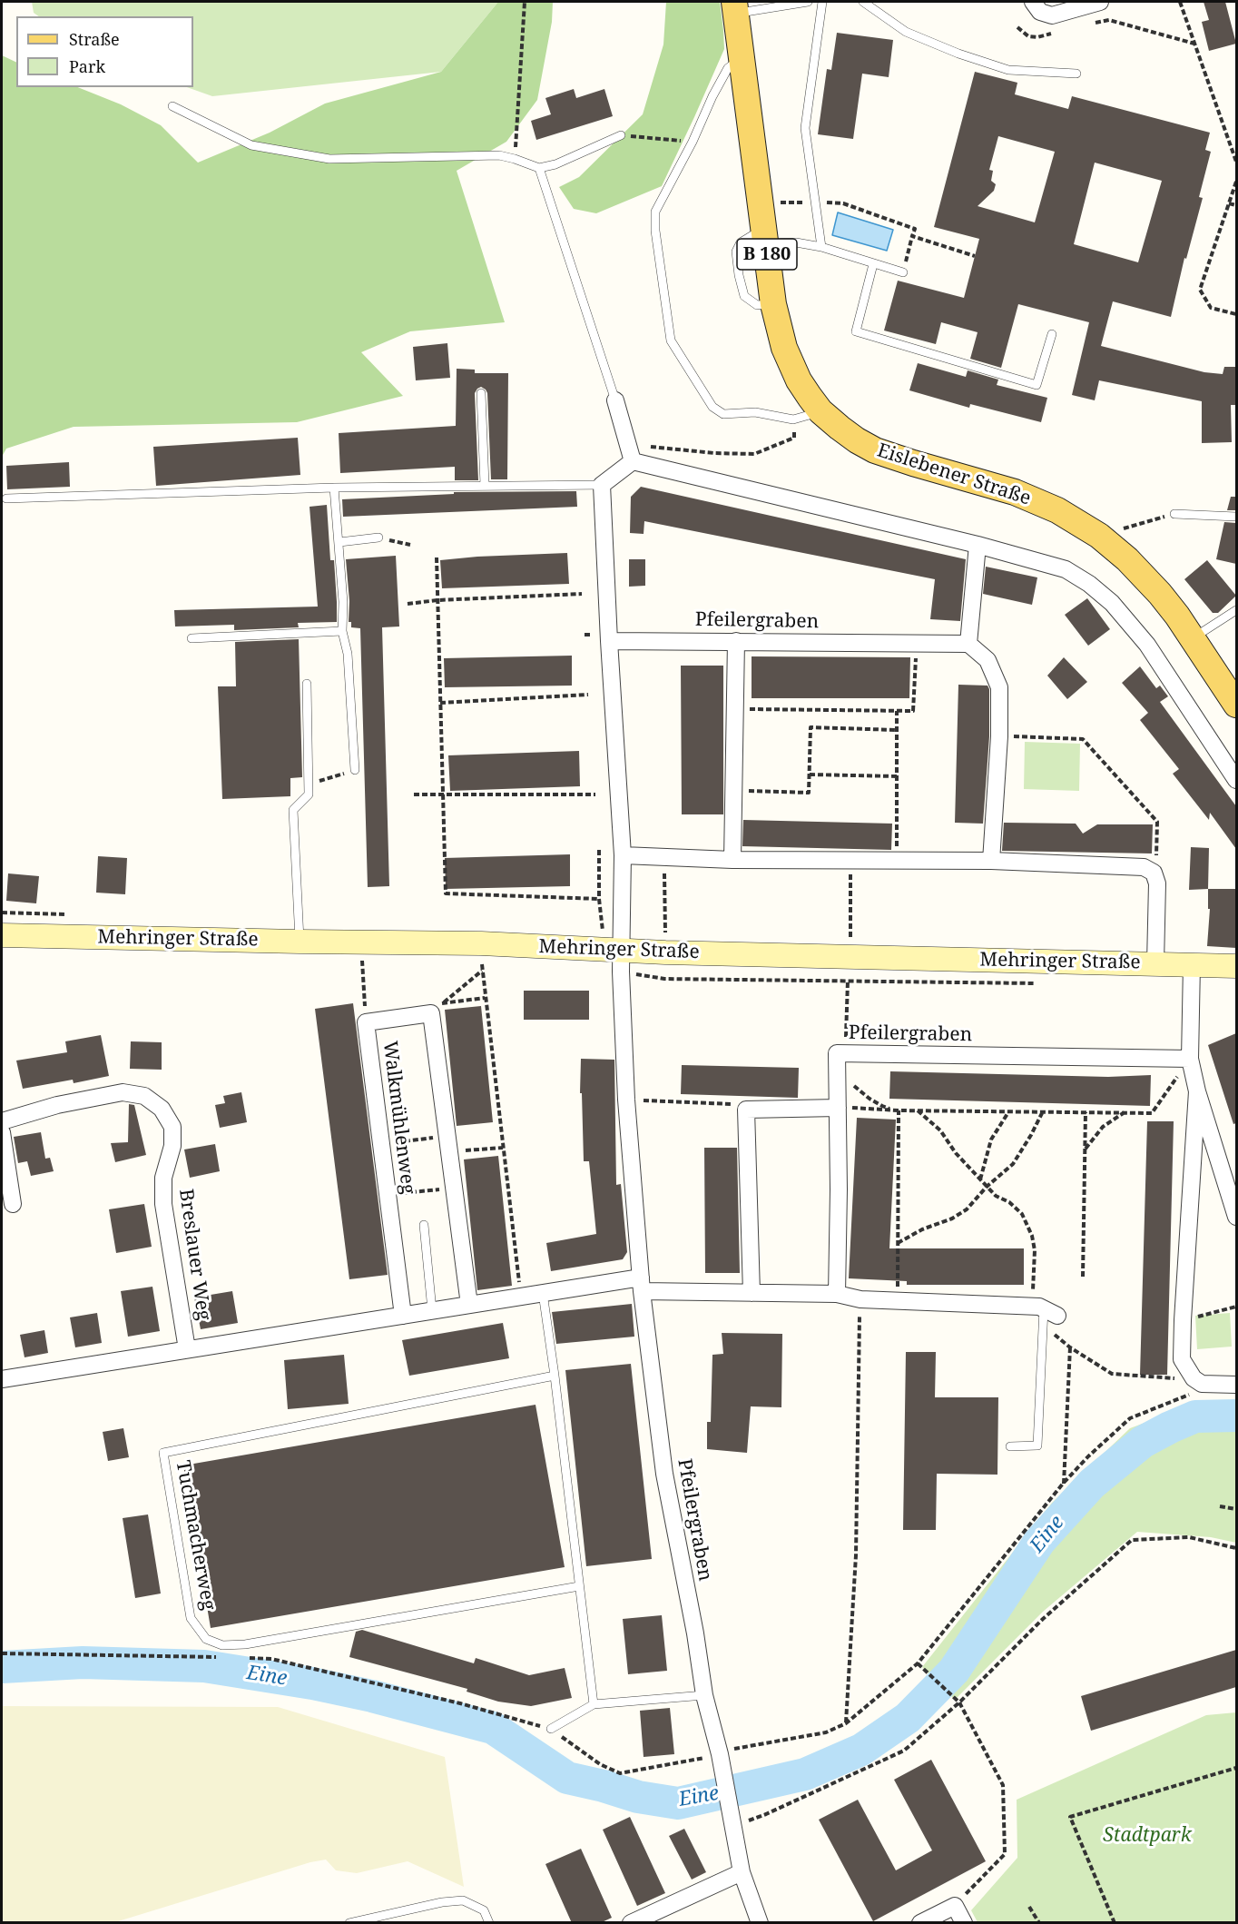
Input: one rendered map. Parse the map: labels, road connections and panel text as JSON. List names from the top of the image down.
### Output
{
  "streets": {
    "main road": ["B 180", "Eislebener Straße", "Mehringer Straße"],
    "street": ["Pfeilergraben", "Walkmühlenweg", "Breslauer Weg"],
    "lane": ["Tuchmacherweg"]
  },
  "crossings": [
    ["Pfeilergraben", "Mehringer Straße"]
  ],
  "water": ["Eine"],
  "parks": ["Stadtpark"],
  "legend": ["Straße", "Park"]
}
